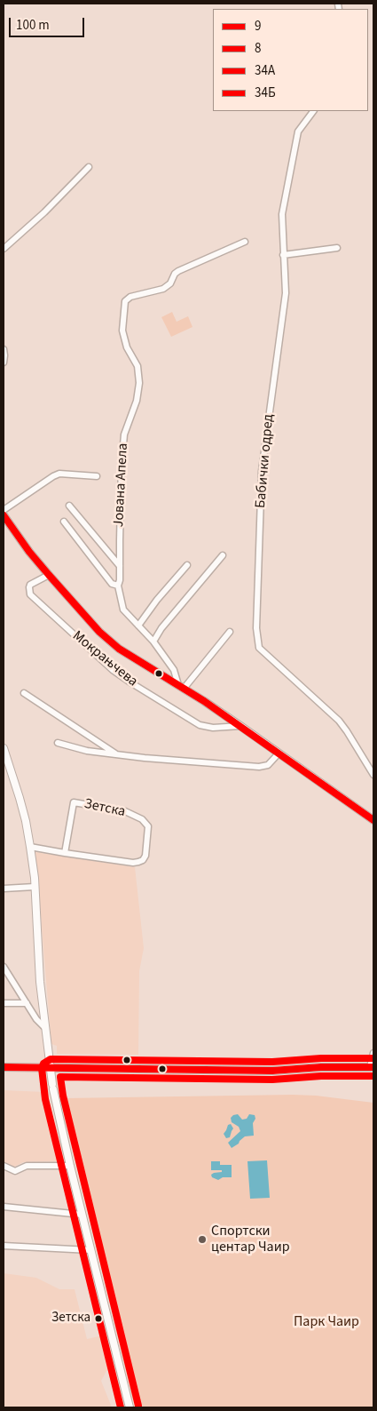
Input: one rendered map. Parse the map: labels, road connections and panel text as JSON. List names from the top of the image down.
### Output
{
  "streets": {
    "street": [
      "Бабички одред",
      "Јована Апела",
      "Мокрањчева",
      "Зетска"
    ]
  },
  "crossings": [
    ["Јована Апела", "Мокрањчева"]
  ],
  "parks": ["Парк Чаир"],
  "places": ["Спортски центар Чаир", "Зетска"],
  "lines": [
    "transit line 9",
    "transit line 34Б",
    "transit line 8",
    "transit line 34А"
  ],
  "legend": [
    "9",
    "8",
    "34А",
    "34Б"
  ],
  "scale_bar": "100 m"
}
